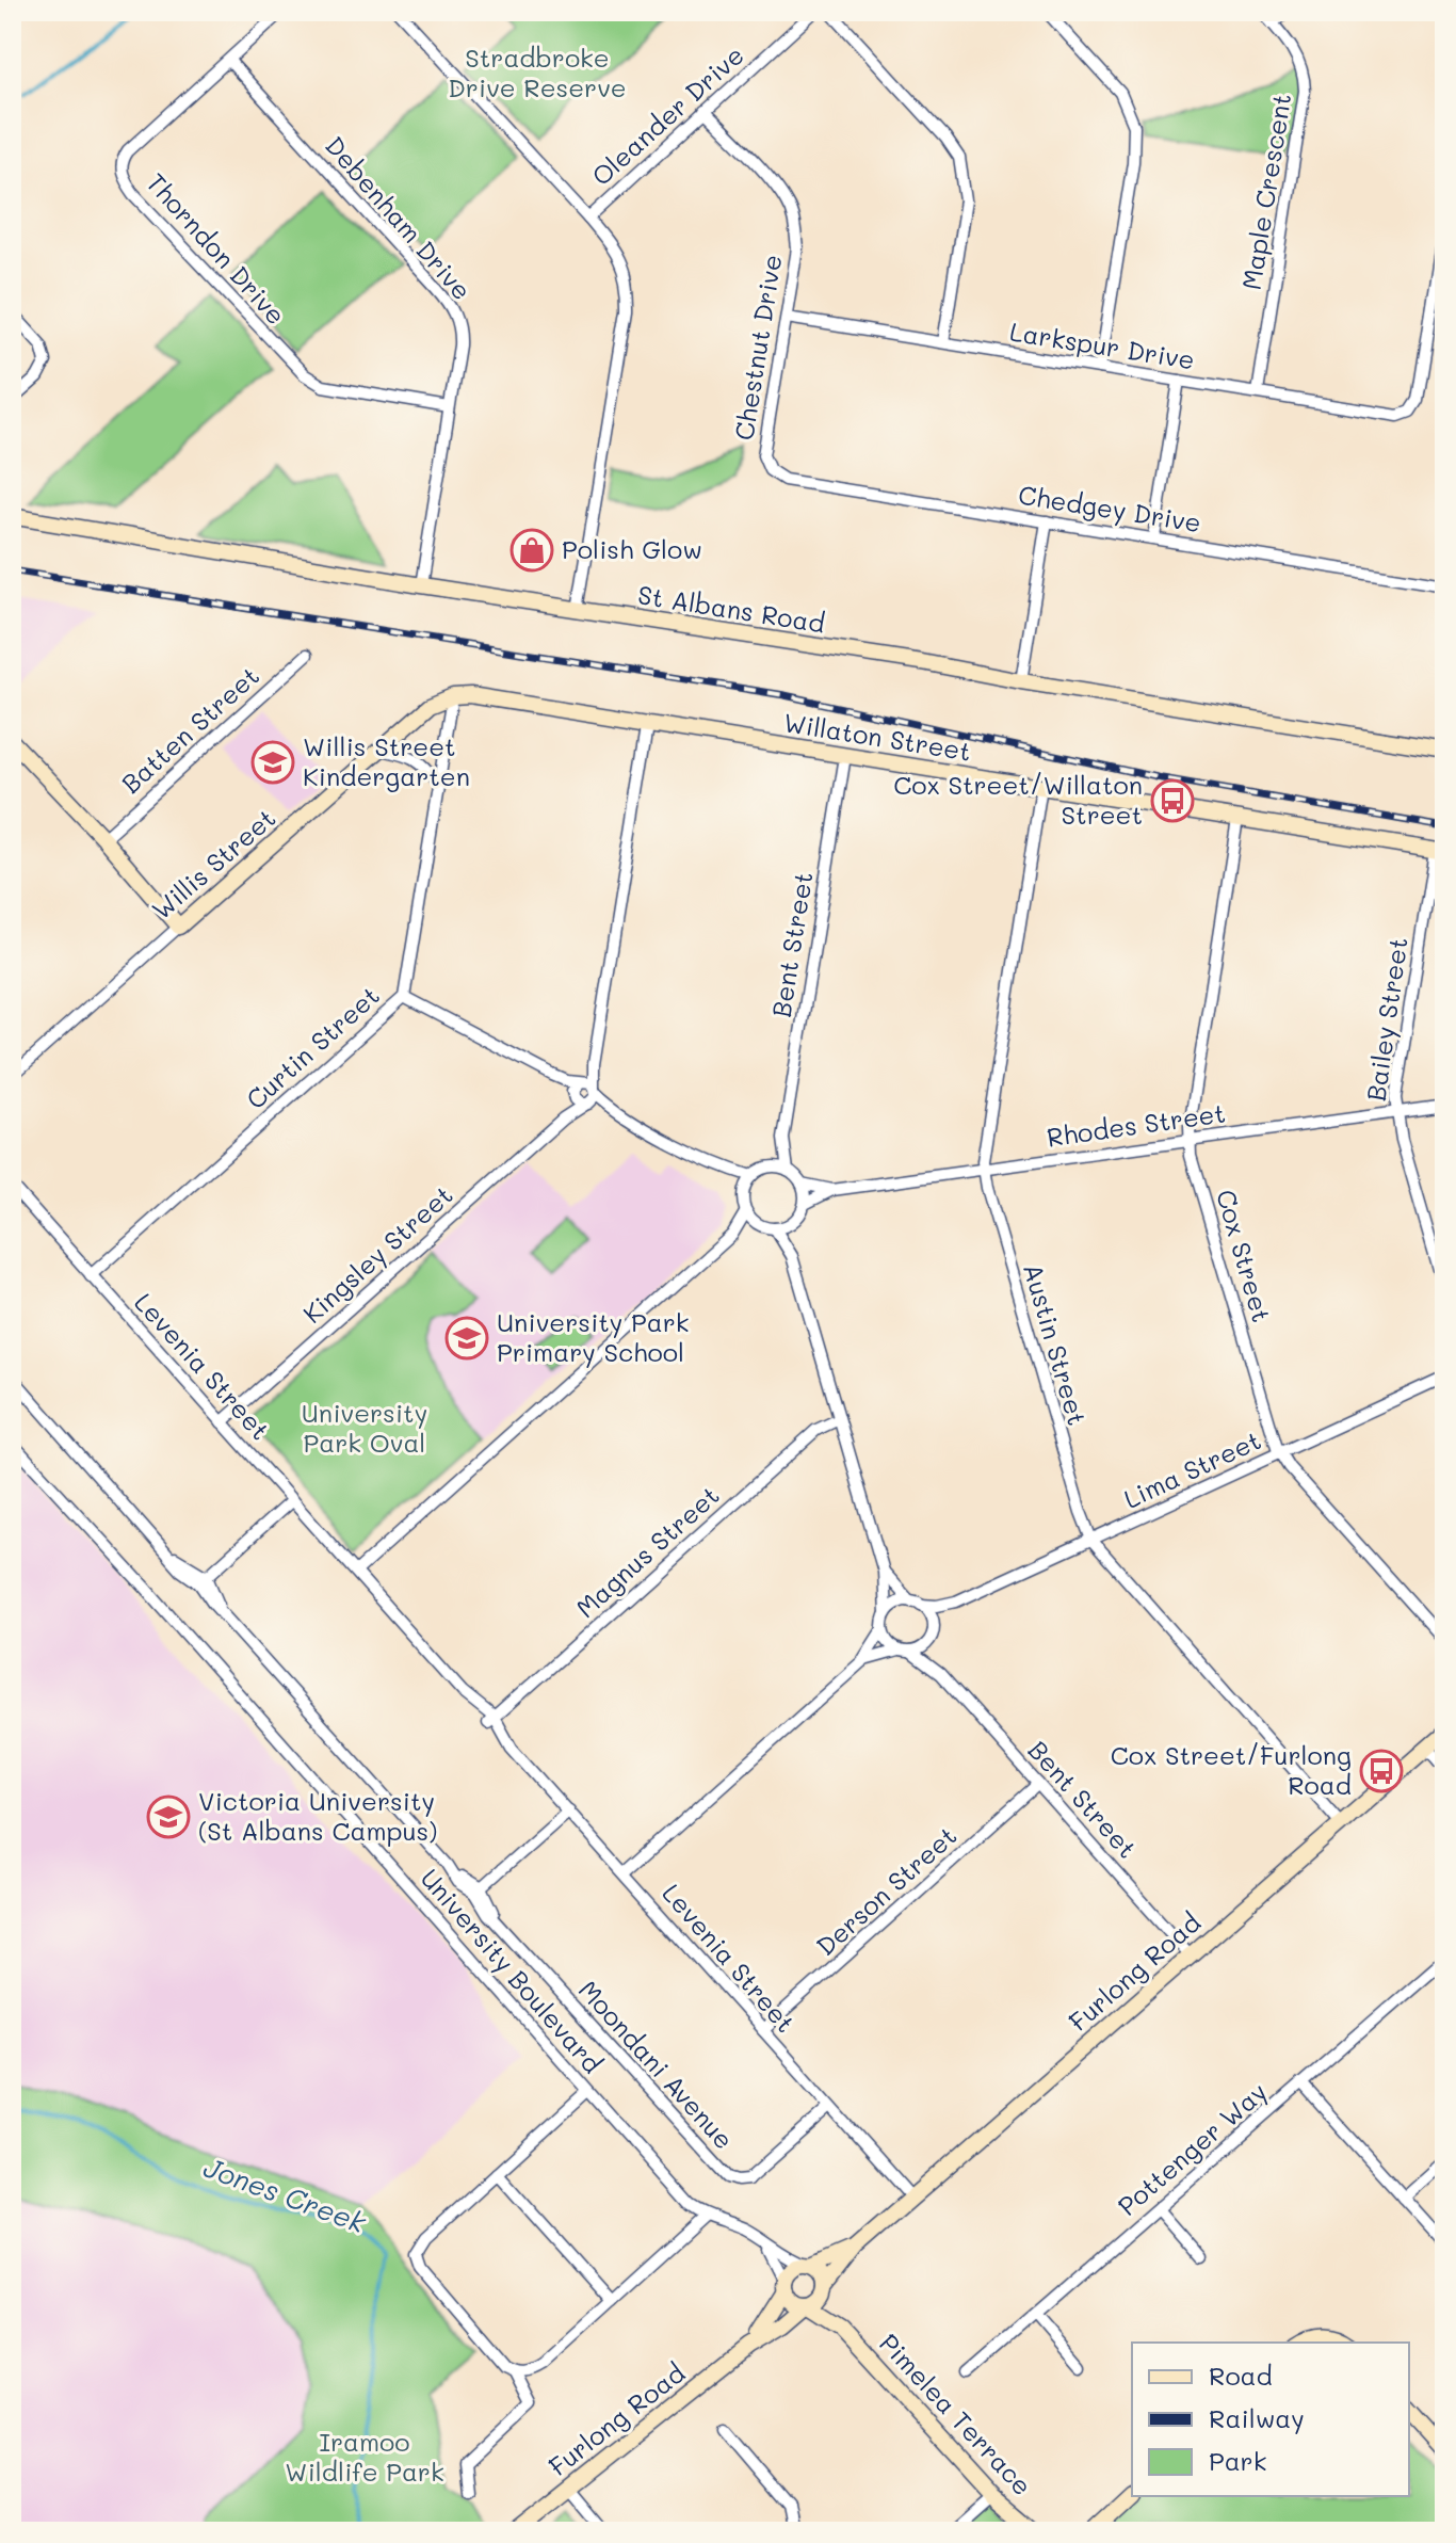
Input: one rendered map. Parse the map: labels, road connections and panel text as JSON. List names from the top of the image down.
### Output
{
  "streets": {
    "main road": [
      "St Albans Road",
      "Willaton Street",
      "Willis Street",
      "Furlong Road",
      "Pimelea Terrace"
    ],
    "street": [
      "Oleander Drive",
      "Maple Crescent",
      "Debenham Drive",
      "Thorndon Drive",
      "Larkspur Drive",
      "Chestnut Drive",
      "Chedgey Drive",
      "Batten Street",
      "Bent Street",
      "Bailey Street",
      "Curtin Street",
      "Rhodes Street",
      "Kingsley Street",
      "Cox Street",
      "Austin Street",
      "Levenia Street",
      "Lima Street",
      "Magnus Street",
      "Derson Street",
      "University Boulevard",
      "Moondani Avenue",
      "Pottenger Way"
    ]
  },
  "crossings": [
    ["Oleander Drive", "Chestnut Drive"],
    ["Maple Crescent", "Larkspur Drive"],
    ["Debenham Drive", "Thorndon Drive"],
    ["Debenham Drive", "St Albans Road"],
    ["Larkspur Drive", "Chestnut Drive"],
    ["Chestnut Drive", "Chedgey Drive"],
    ["Willaton Street", "Willis Street"],
    ["Willaton Street", "Bent Street"],
    ["Willaton Street", "Bailey Street"],
    ["Willaton Street", "Curtin Street"],
    ["Willaton Street", "Kingsley Street"],
    ["Willaton Street", "Cox Street"],
    ["Willaton Street", "Austin Street"],
    ["Willis Street", "Curtin Street"],
    ["Bent Street", "Rhodes Street"],
    ["Bent Street", "Lima Street"],
    ["Bent Street", "Derson Street"],
    ["Bent Street", "Furlong Road"],
    ["Bailey Street", "Rhodes Street"],
    ["Curtin Street", "Levenia Street"],
    ["Rhodes Street", "Cox Street"],
    ["Rhodes Street", "Austin Street"],
    ["Kingsley Street", "Levenia Street"],
    ["Cox Street", "Lima Street"],
    ["Austin Street", "Lima Street"],
    ["Austin Street", "Furlong Road"],
    ["Levenia Street", "Magnus Street"],
    ["Levenia Street", "Derson Street"],
    ["Levenia Street", "Furlong Road"],
    ["Levenia Street", "Moondani Avenue"],
    ["University Boulevard", "Furlong Road"],
    ["University Boulevard", "Pimelea Terrace"],
    ["Furlong Road", "Pimelea Terrace"]
  ],
  "water": ["Jones Creek"],
  "parks": ["Stradbroke Drive Reserve", "University Park Oval", "Iramoo Wildlife Park"],
  "places": {
    "shop": ["Polish Glow"],
    "school or university": ["Willis Street Kindergarten", "University Park Primary School", "Victoria University (St Albans Campus)"],
    "bus stop": ["Cox Street/Willaton Street", "Cox Street/Furlong Road"]
  },
  "legend": ["Road", "Railway", "Park"]
}
